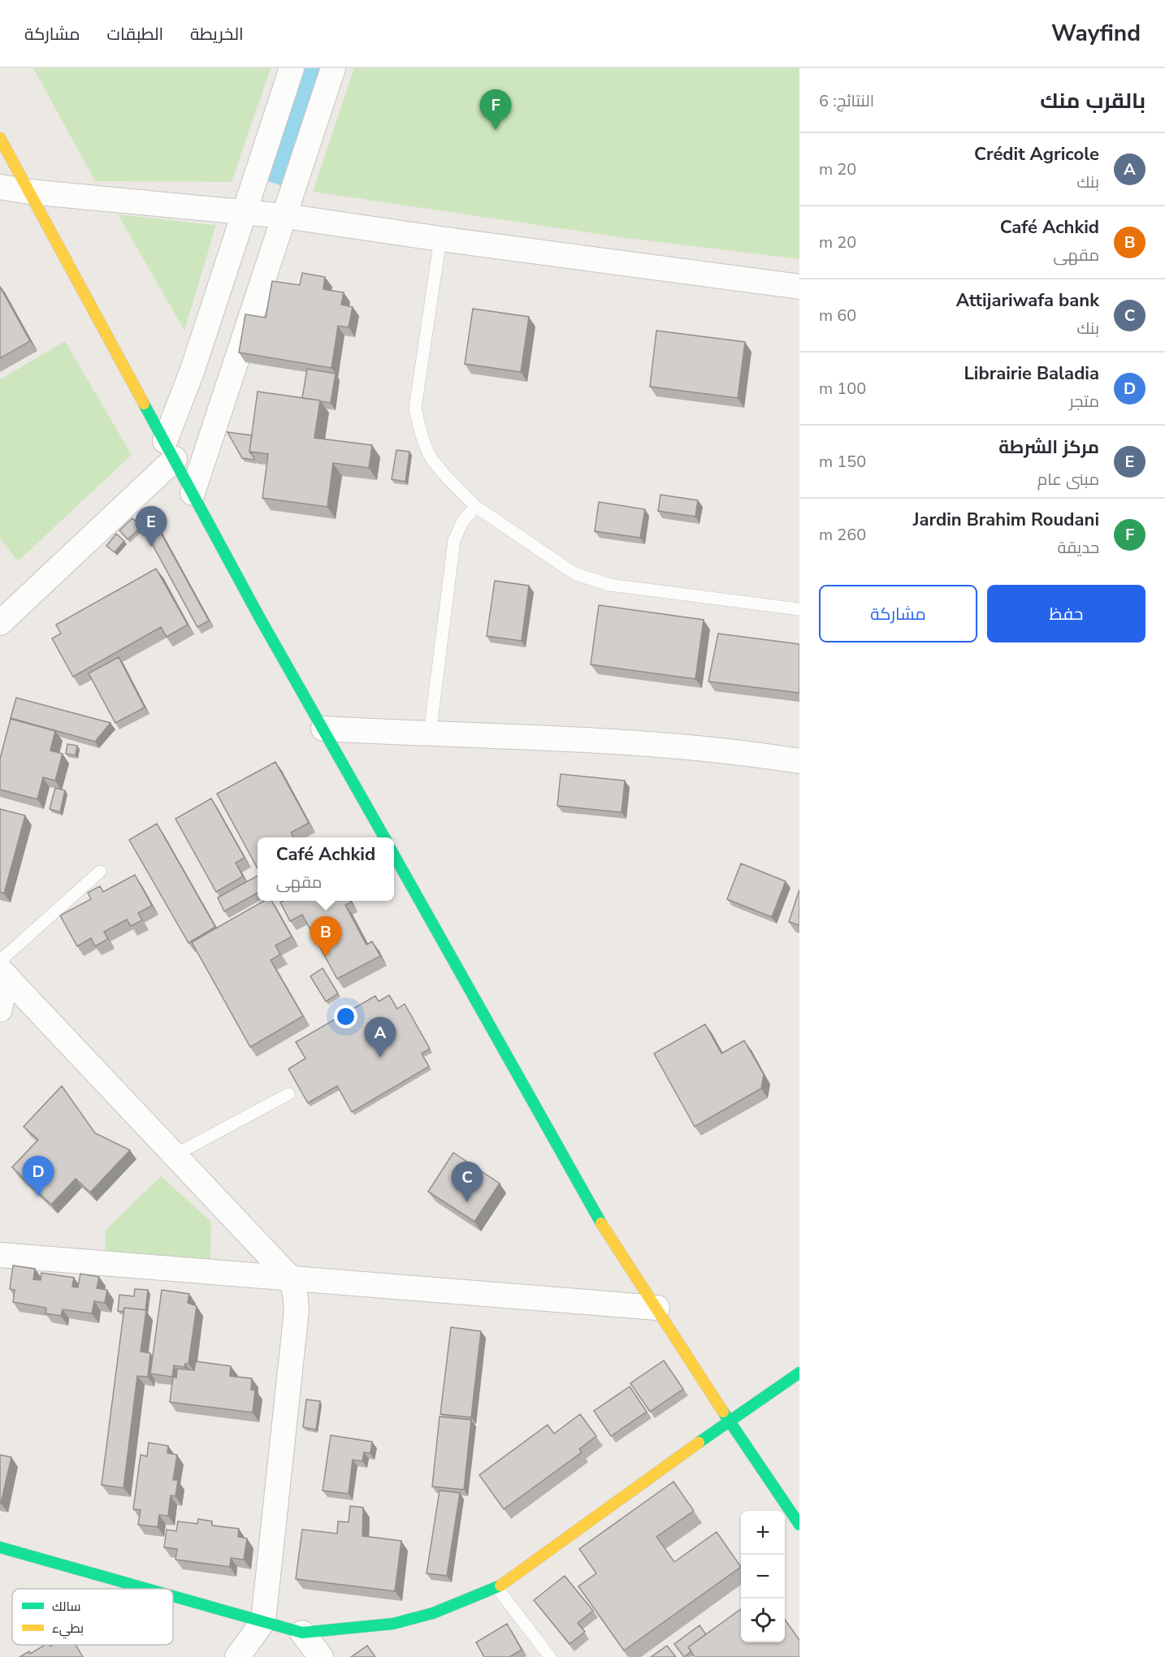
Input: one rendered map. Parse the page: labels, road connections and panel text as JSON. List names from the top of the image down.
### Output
{
  "legend": ["سالك", "بطيء"],
  "page": {
    "header": "Wayfind",
    "nav": ["الخريطة", "الطبقات", "مشاركة"],
    "heading": ["بالقرب منك", "النتائج: 6"],
    "pins": [
      "F",
      "E",
      "B",
      "A",
      "D",
      "C"
    ],
    "list": [
      {
        "mark": "A",
        "name": "Crédit Agricole",
        "note": "بنك",
        "value": "20 m"
      },
      {
        "mark": "B",
        "name": "Café Achkid",
        "note": "مقهى",
        "value": "20 m"
      },
      {
        "mark": "C",
        "name": "Attijariwafa bank",
        "note": "بنك",
        "value": "60 m"
      },
      {
        "mark": "D",
        "name": "Librairie Baladia",
        "note": "متجر",
        "value": "100 m"
      },
      {
        "mark": "E",
        "name": "مركز الشرطة",
        "note": "مبنى عام",
        "value": "150 m"
      },
      {
        "mark": "F",
        "name": "Jardin Brahim Roudani",
        "note": "حديقة",
        "value": "260 m"
      }
    ],
    "buttons": ["حفظ", "مشاركة"],
    "popup": ["Café Achkid", "مقهى"],
    "map_buttons": ["+", "−"]
  }
}
